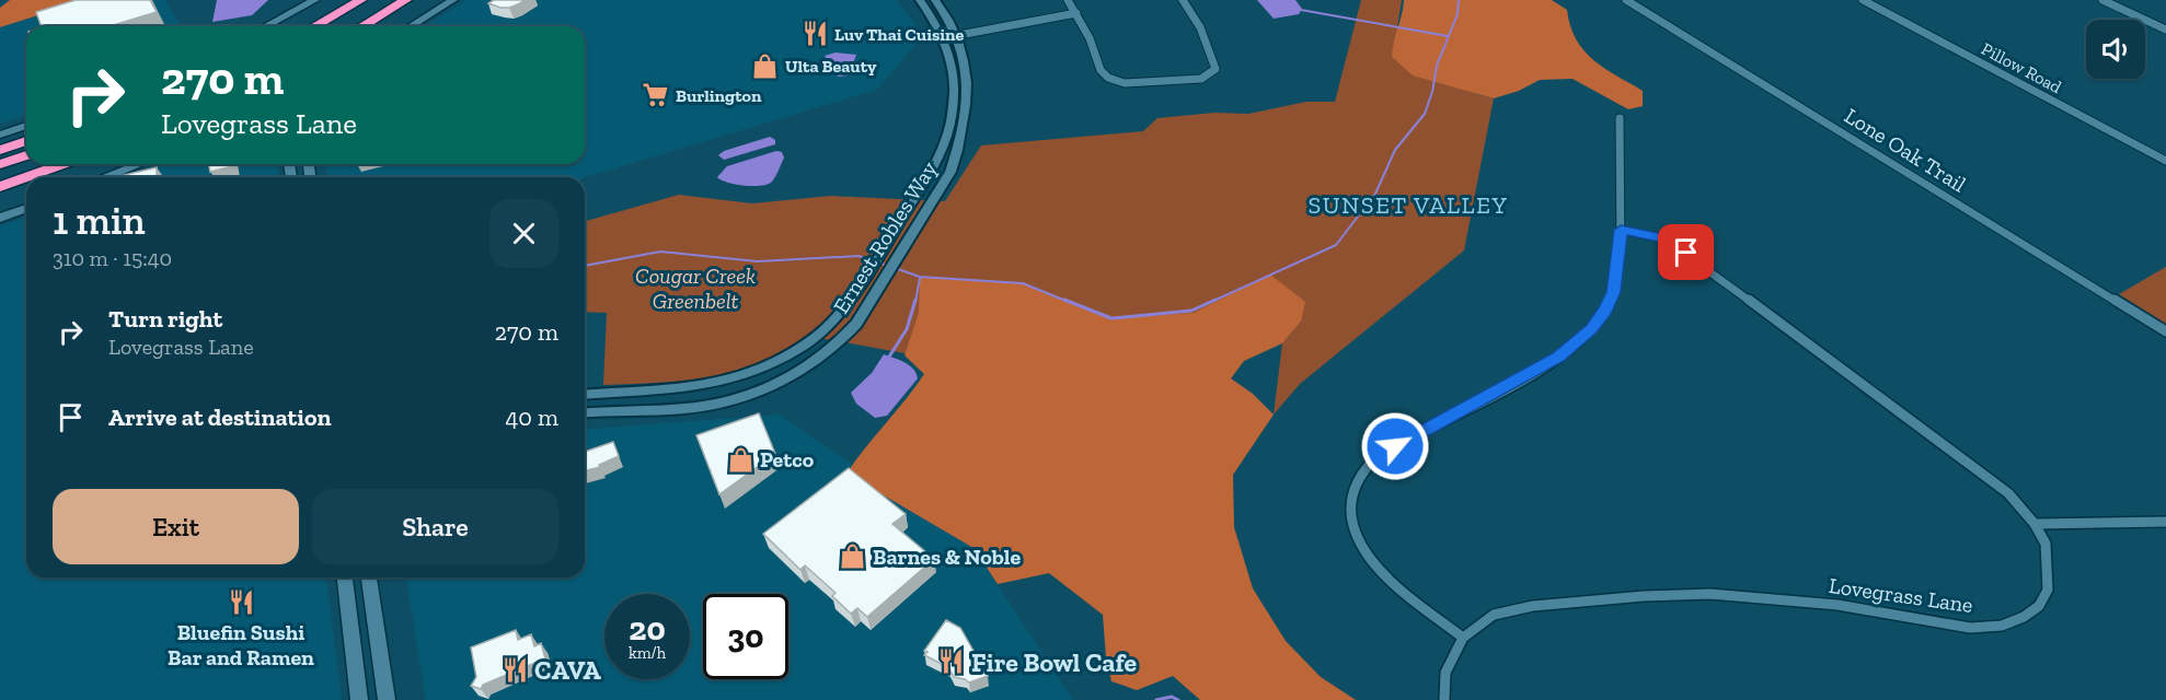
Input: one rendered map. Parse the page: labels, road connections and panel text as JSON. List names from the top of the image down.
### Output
{
  "streets": {
    "street": [
      "Pillow Road",
      "Lone Oak Trail",
      "Ernest Robles Way",
      "Lovegrass Lane"
    ]
  },
  "districts": ["SUNSET VALLEY"],
  "parks": ["Cougar Creek Greenbelt"],
  "places": {
    "restaurant": [
      "Luv Thai Cuisine",
      "Bluefin Sushi Bar and Ramen",
      "Fire Bowl Cafe",
      "CAVA"
    ],
    "shop": ["Ulta Beauty", "Petco", "Barnes & Noble"],
    "supermarket": ["Burlington"]
  },
  "page": {
    "turn": ["270 m", "Lovegrass Lane"],
    "heading": ["1 min", "310 m · 15:40"],
    "list": [
      {
        "name": "Turn right",
        "note": "Lovegrass Lane",
        "value": "270 m"
      },
      {
        "name": "Arrive at destination",
        "value": "40 m"
      }
    ],
    "buttons": ["Exit", "Share"],
    "speed": "20 km/h",
    "limit": "30"
  }
}
